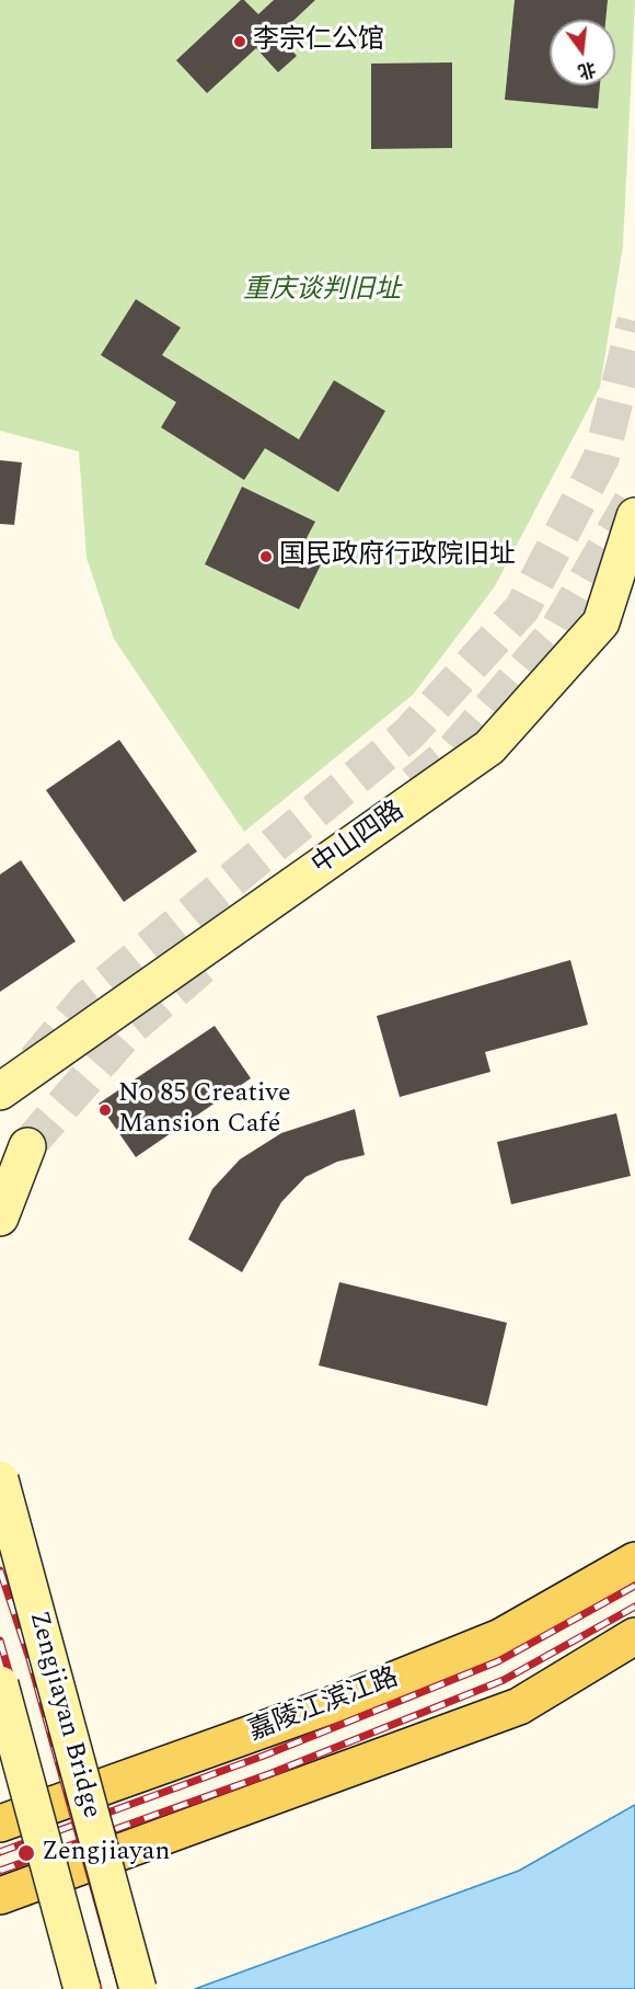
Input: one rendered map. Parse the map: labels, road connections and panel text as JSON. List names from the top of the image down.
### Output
{
  "streets": {
    "main road": ["中山四路", "嘉陵江滨江路", "Zengjiayan Bridge"]
  },
  "parks": ["重庆谈判旧址"],
  "places": [
    "李宗仁公馆",
    "国民政府行政院旧址",
    "No 85 Creative Mansion Café",
    "Zengjiayan"
  ],
  "north": "bottom"
}
